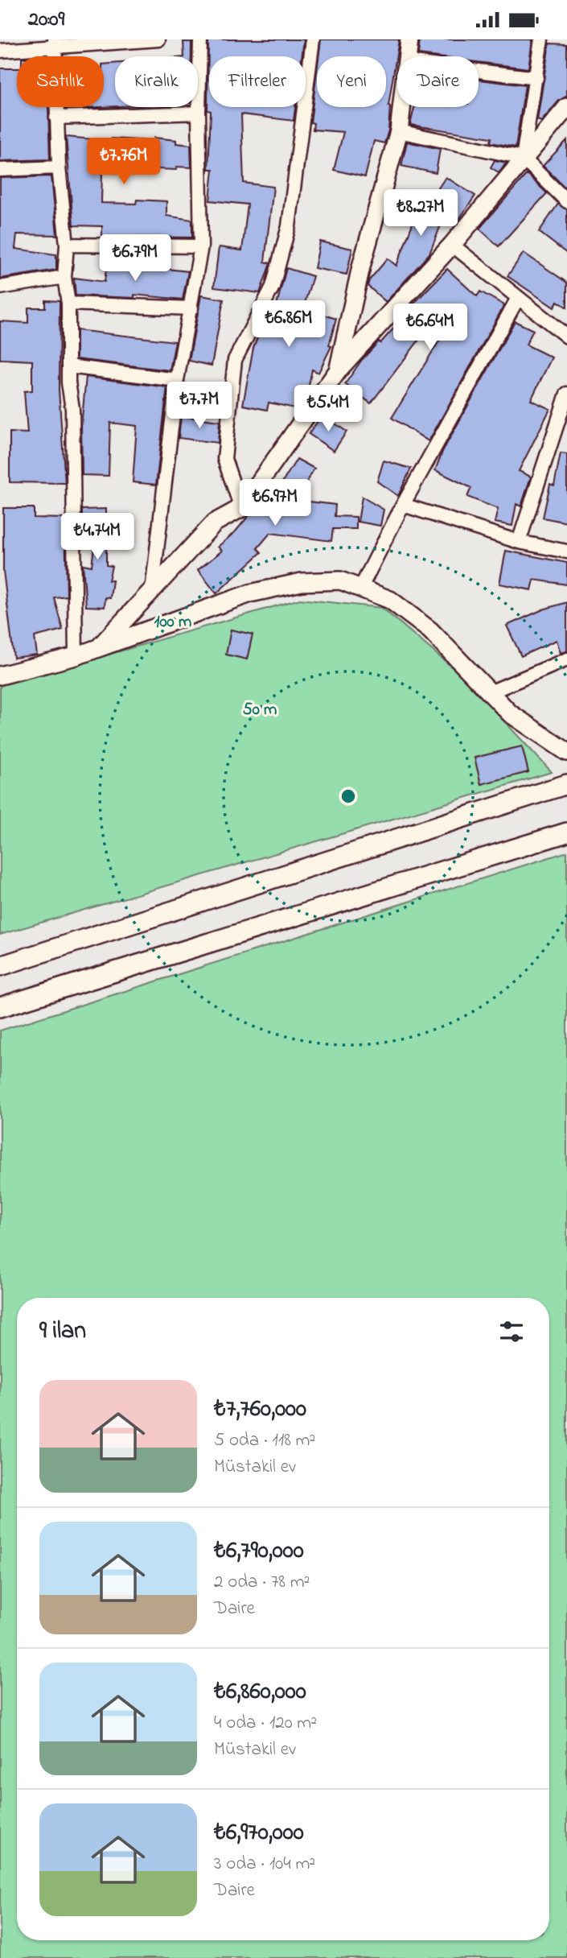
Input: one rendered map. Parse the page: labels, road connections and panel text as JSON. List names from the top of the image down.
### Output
{
  "page": {
    "status": "20:09",
    "chip": [
      "Satılık",
      "Kiralık",
      "Filtreler",
      "Yeni",
      "Daire"
    ],
    "price": [
      "₺7.76M",
      "₺8.27M",
      "₺6.79M",
      "₺6.86M",
      "₺6.64M",
      "₺7.7M",
      "₺5.4M",
      "₺6.97M",
      "₺4.74M"
    ],
    "heading": "9 ilan",
    "list": [
      {
        "name": "₺7,760,000",
        "note": "5 oda · 118 m² · Müstakil ev"
      },
      {
        "name": "₺6,790,000",
        "note": "2 oda · 78 m² · Daire"
      },
      {
        "name": "₺6,860,000",
        "note": "4 oda · 120 m² · Müstakil ev"
      },
      {
        "name": "₺6,970,000",
        "note": "3 oda · 104 m² · Daire"
      }
    ]
  },
  "rings": ["100 m", "50 m"]
}
